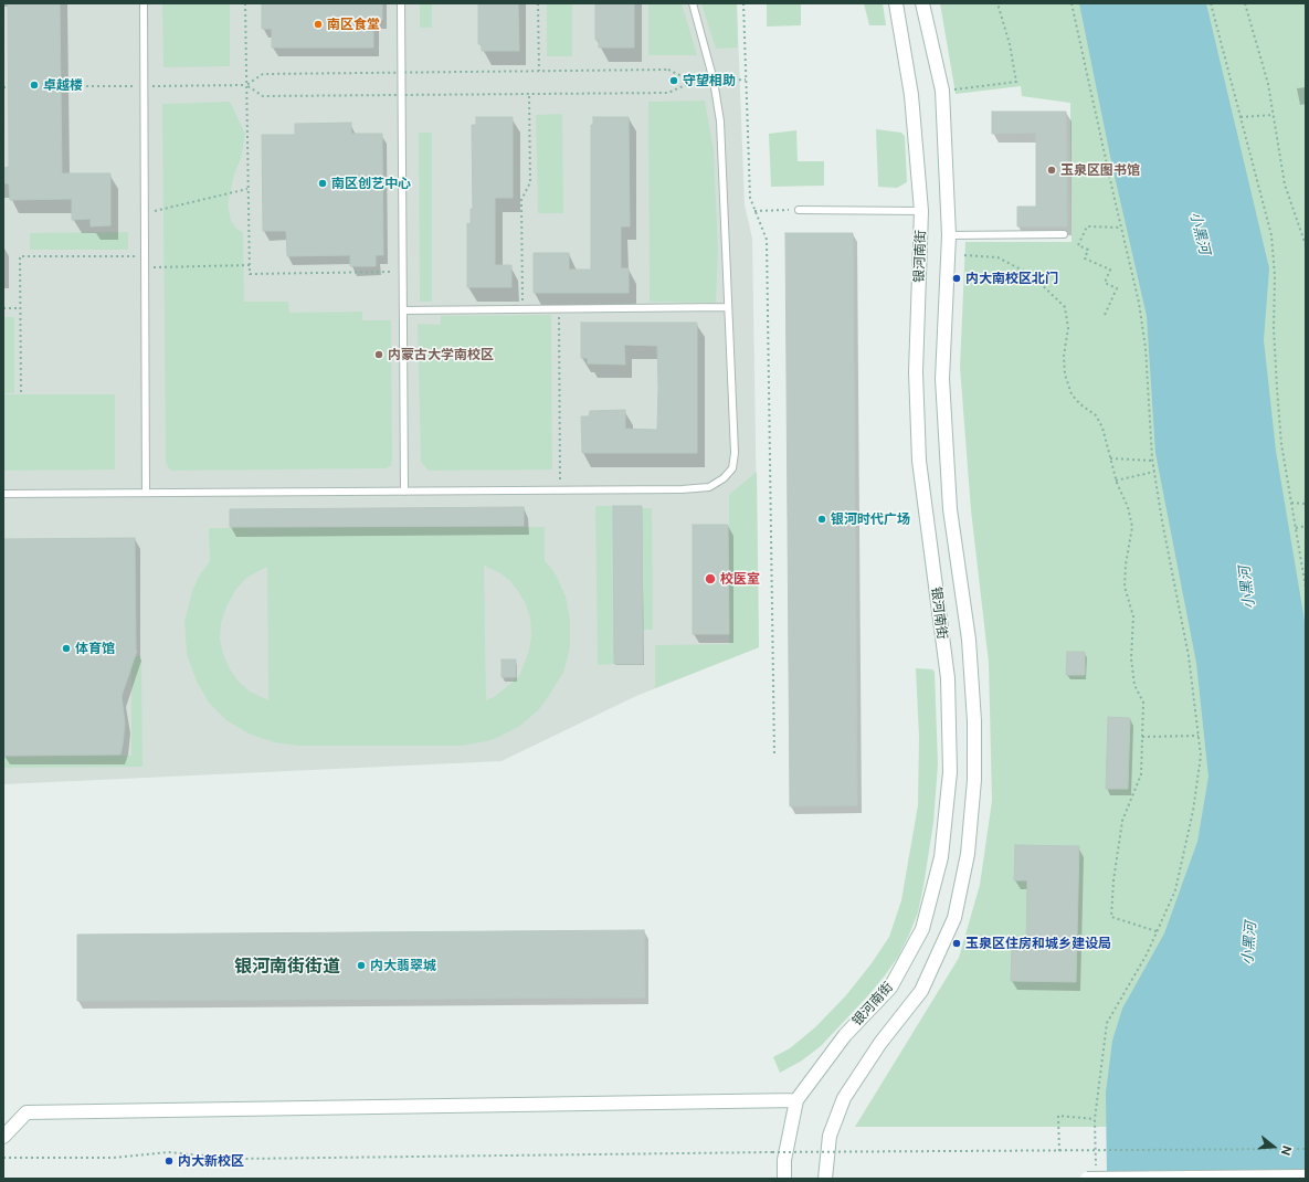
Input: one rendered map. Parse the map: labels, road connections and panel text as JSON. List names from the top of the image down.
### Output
{
  "streets": {
    "main road": ["银河南街"]
  },
  "districts": ["银河南街街道"],
  "water": ["小黑河"],
  "places": [
    "南区食堂",
    "守望相助",
    "卓越楼",
    "玉泉区图书馆",
    "南区创艺中心",
    "内大南校区北门",
    "内蒙古大学南校区",
    "银河时代广场",
    "校医室",
    "体育馆",
    "玉泉区住房和城乡建设局",
    "内大翡翠城",
    "内大新校区"
  ],
  "north": "right"
}
